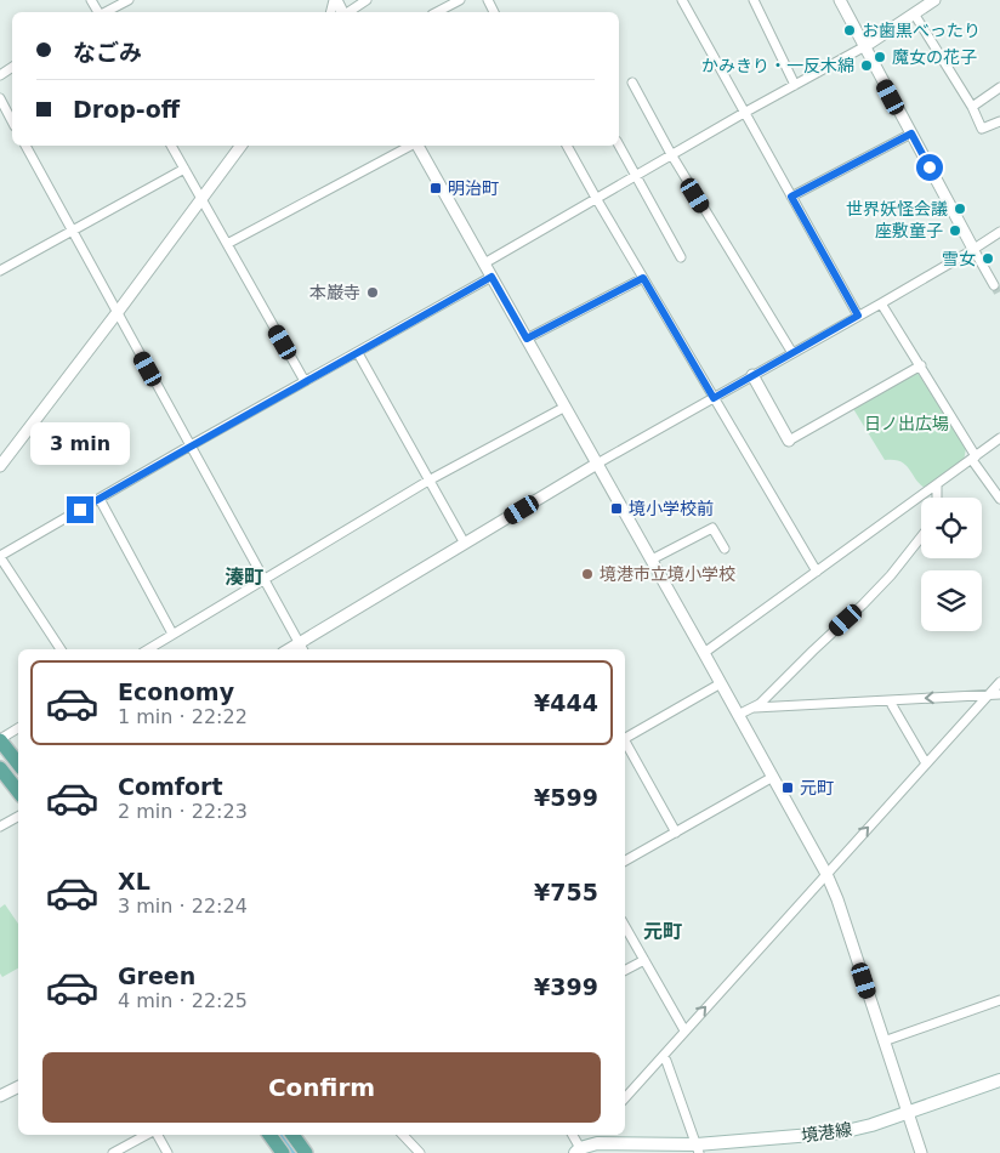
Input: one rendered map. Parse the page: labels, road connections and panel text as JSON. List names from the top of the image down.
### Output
{
  "streets": {
    "main road": ["境港線"]
  },
  "districts": ["湊町", "元町"],
  "parks": ["日ノ出広場"],
  "places": {
    "other": [
      "お歯黒べったり",
      "魔女の花子",
      "かみきり・一反木綿",
      "世界妖怪会議",
      "座敷童子",
      "雪女",
      "本巌寺",
      "境港市立境小学校"
    ],
    "transit": ["明治町", "境小学校前", "元町"]
  },
  "page": {
    "banner": ["なごみ", "Drop-off"],
    "bubble": "3 min",
    "list": [
      {
        "name": "Economy",
        "note": "1 min · 22:22",
        "value": "¥444"
      },
      {
        "name": "Comfort",
        "note": "2 min · 22:23",
        "value": "¥599"
      },
      {
        "name": "XL",
        "note": "3 min · 22:24",
        "value": "¥755"
      },
      {
        "name": "Green",
        "note": "4 min · 22:25",
        "value": "¥399"
      }
    ],
    "buttons": "Confirm"
  }
}
